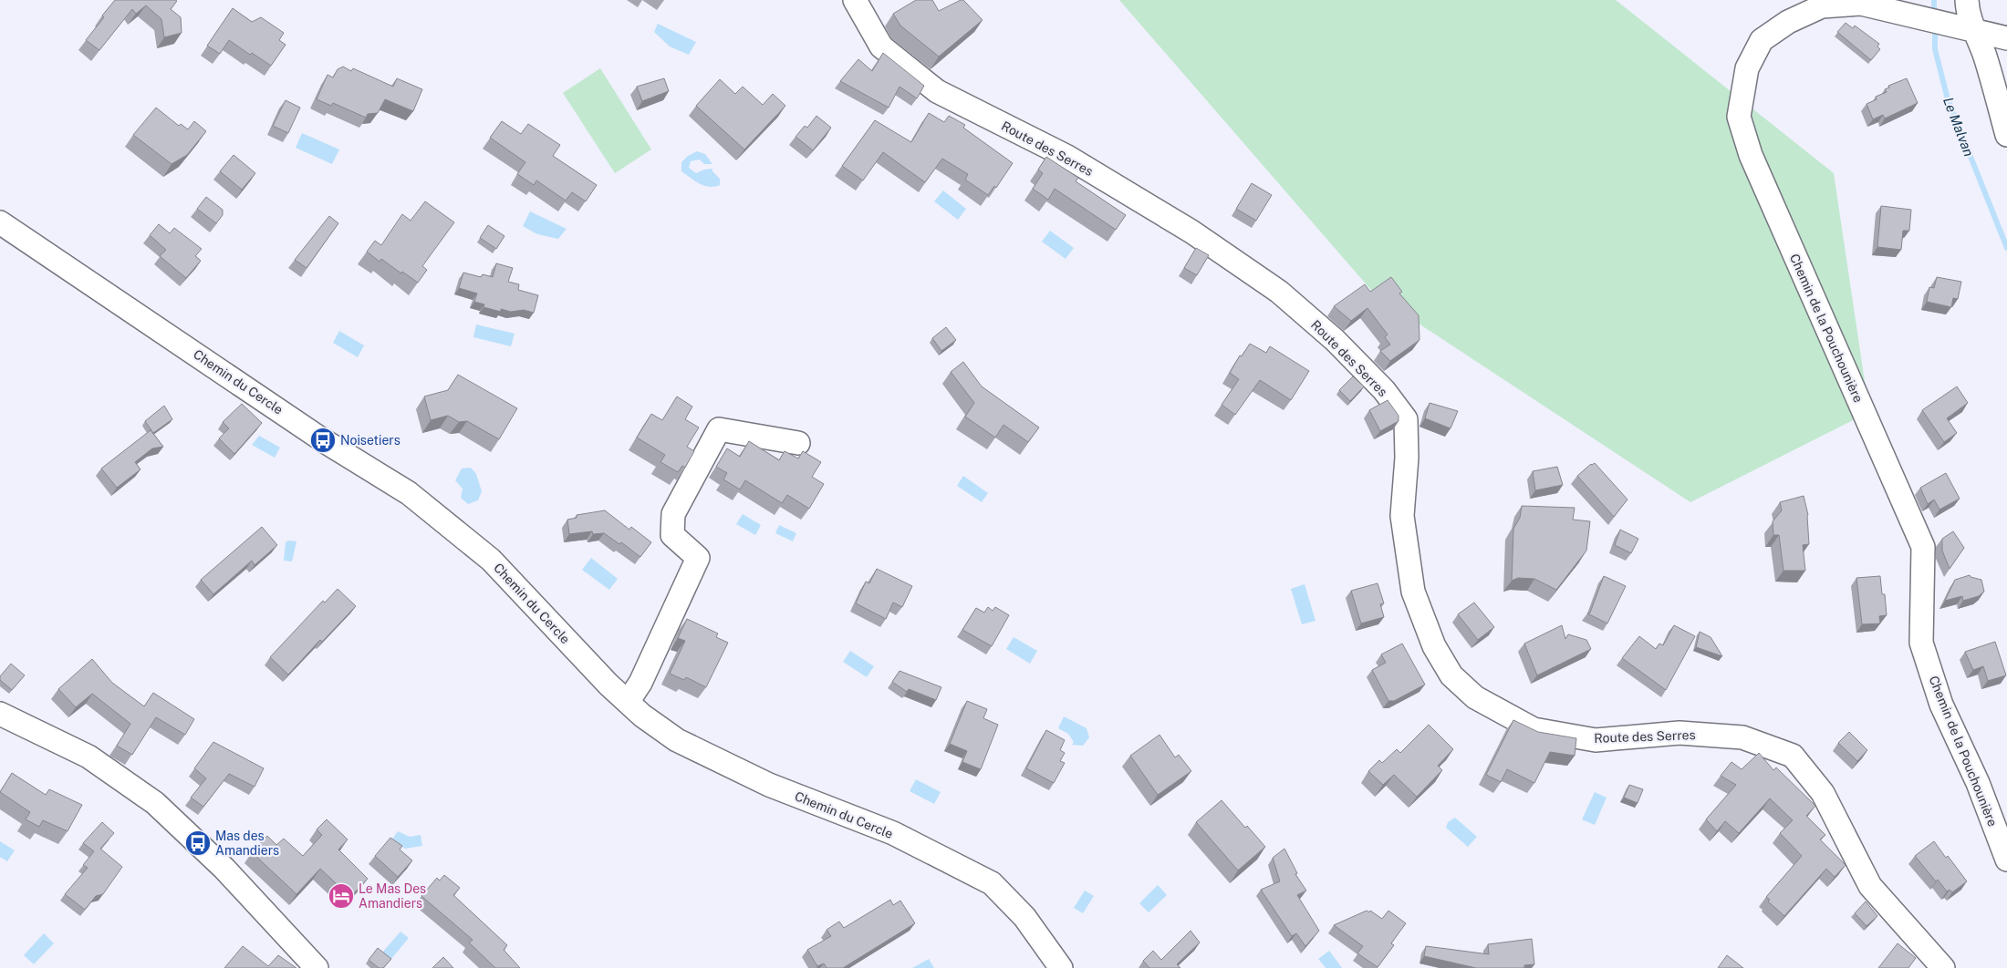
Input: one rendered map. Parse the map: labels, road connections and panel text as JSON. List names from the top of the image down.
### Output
{
  "streets": {
    "street": ["Route des Serres", "Chemin de la Pouchounière", "Chemin du Cercle"]
  },
  "water": ["Le Malvan"],
  "places": {
    "bus stop": ["Noisetiers", "Mas des Amandiers"],
    "hotel": ["Le Mas Des Amandiers"]
  }
}
